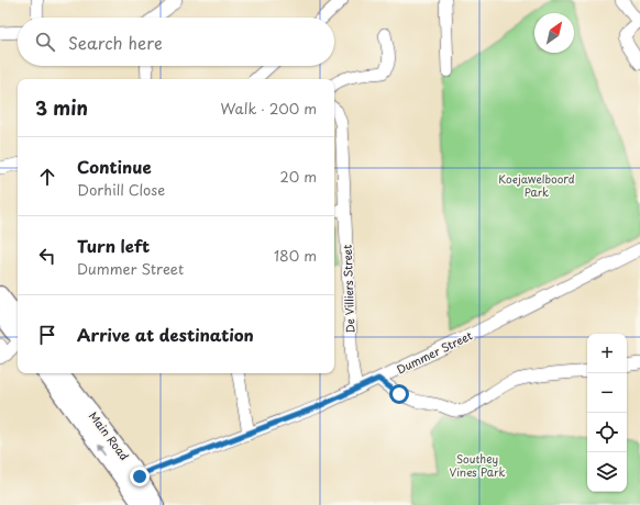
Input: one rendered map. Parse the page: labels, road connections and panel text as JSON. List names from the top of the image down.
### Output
{
  "streets": {
    "main road": ["Main Road"],
    "street": ["De Villiers Street", "Dummer Street"]
  },
  "crossings": [
    ["De Villiers Street", "Dummer Street"],
    ["Dummer Street", "Main Road"]
  ],
  "parks": ["Koejawelboord Park", "Southey Vines Park"],
  "north": "top right",
  "page": {
    "search": "Search here",
    "heading": ["3 min", "Walk · 200 m"],
    "list": [
      ["Continue", "Dorhill Close", "20 m"],
      ["Turn left", "Dummer Street", "180 m"],
      "Arrive at destination"
    ],
    "map_buttons": ["+", "−"]
  }
}
